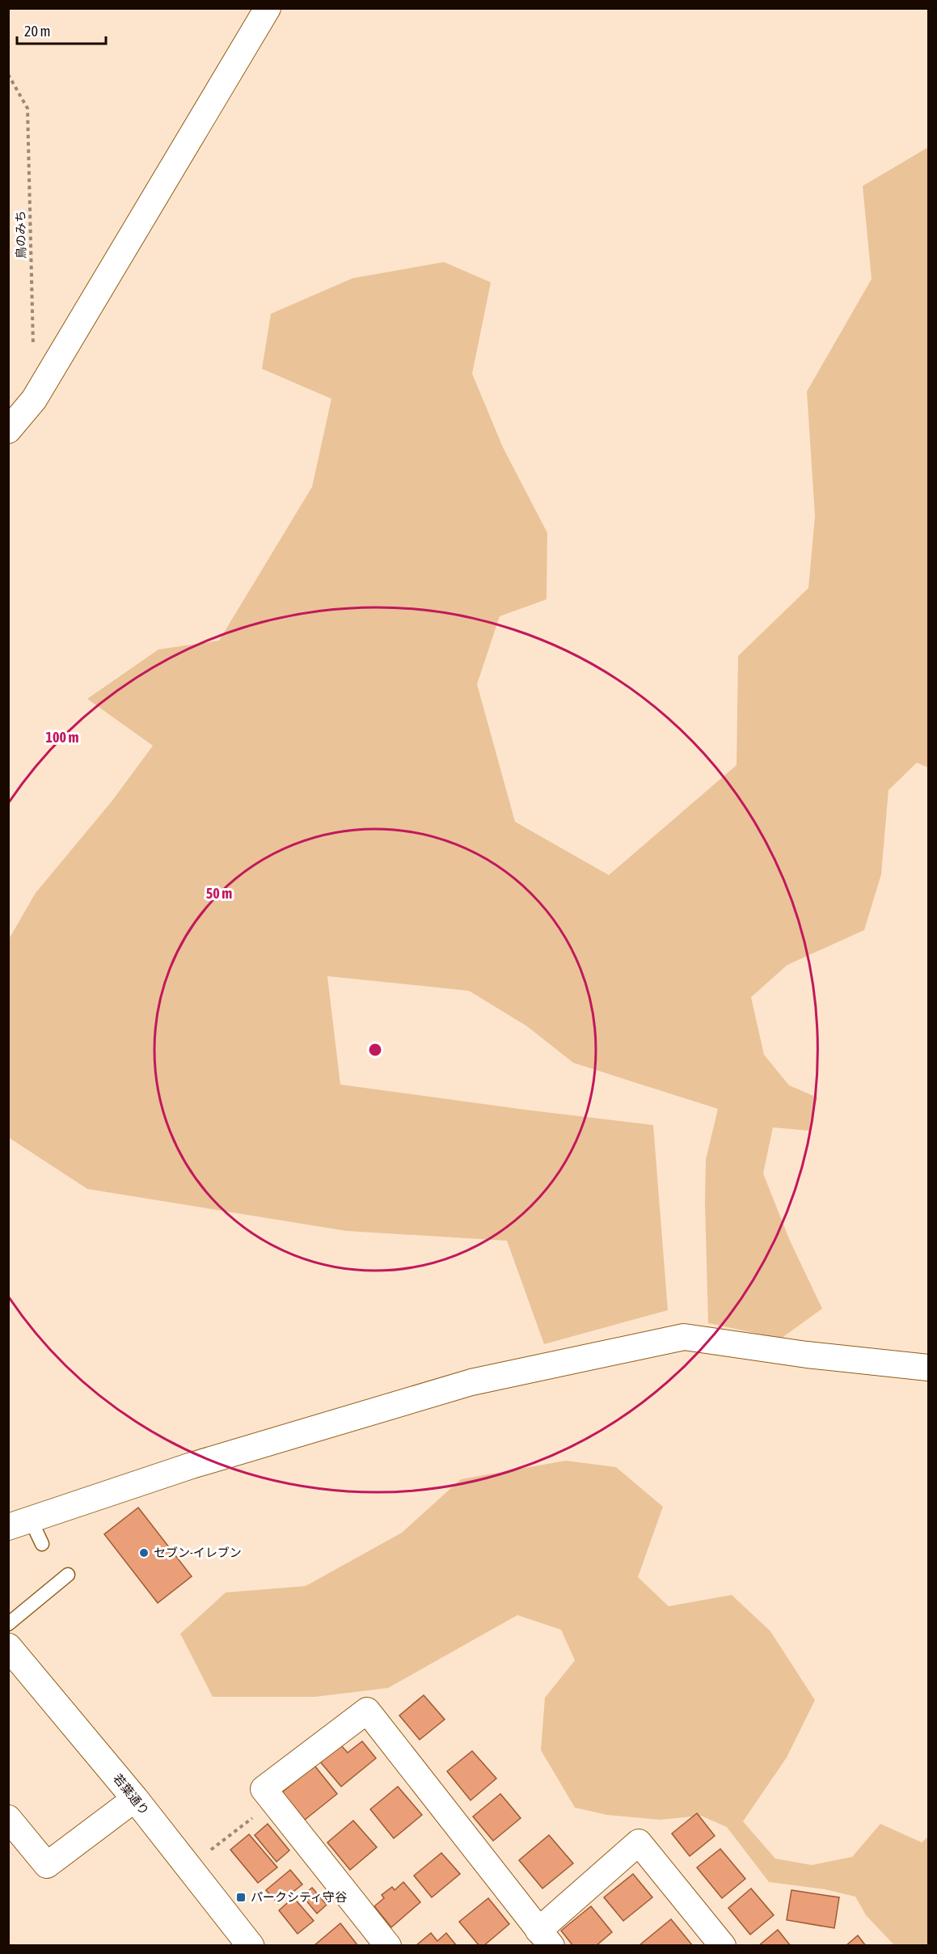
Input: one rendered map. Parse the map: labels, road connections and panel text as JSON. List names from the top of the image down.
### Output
{
  "streets": {
    "street": ["若葉通り"],
    "path": ["鳥のみち"]
  },
  "places": {
    "other": ["セブン-イレブン"],
    "transit": ["パークシティ守谷"]
  },
  "scale_bar": "20 m",
  "rings": ["100 m", "50 m"]
}
